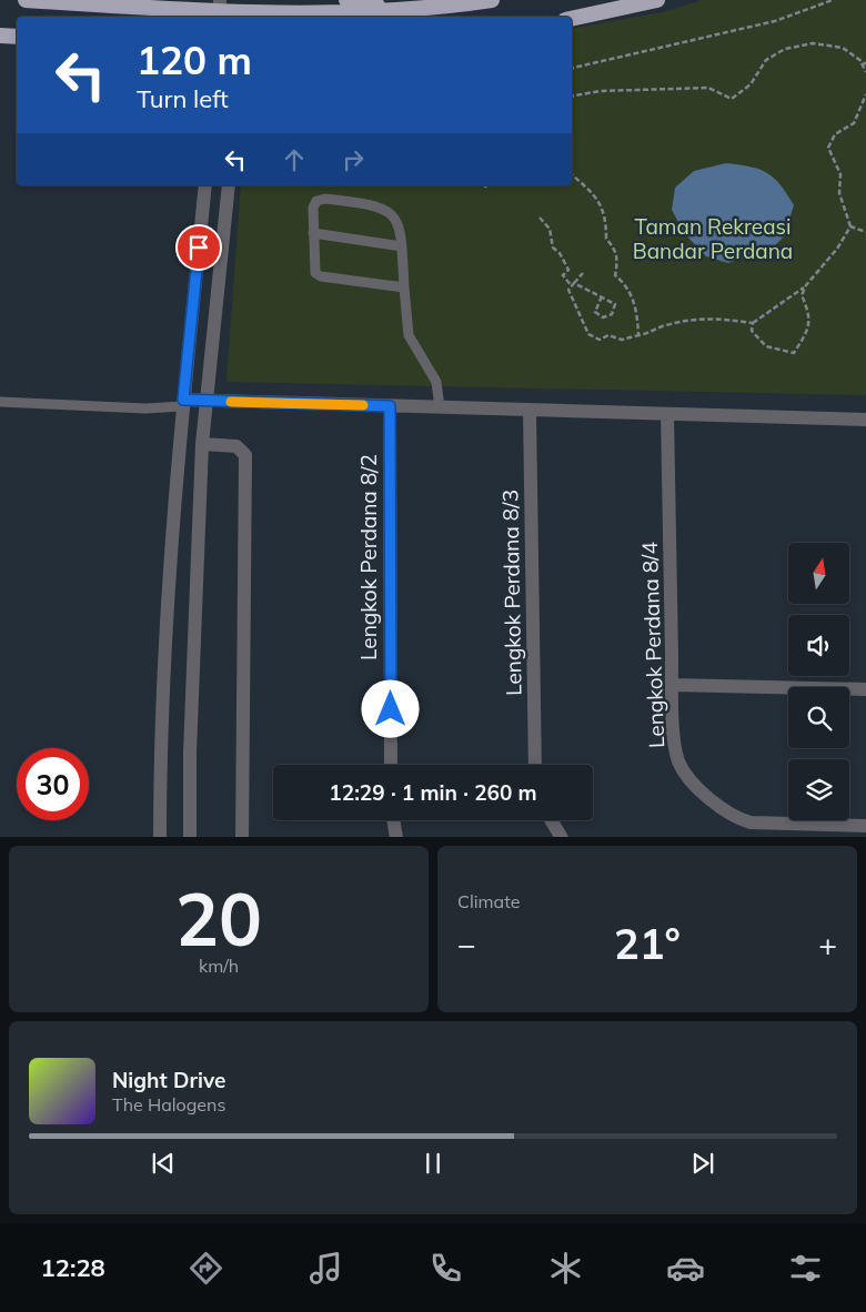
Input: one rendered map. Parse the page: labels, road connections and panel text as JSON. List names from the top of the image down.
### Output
{
  "streets": {
    "street": ["Lengkok Perdana 8/2", "Lengkok Perdana 8/3", "Lengkok Perdana 8/4"]
  },
  "parks": ["Taman Rekreasi Bandar Perdana"],
  "north": "top",
  "page": {
    "turn": ["120 m", "Turn left"],
    "limit": "30",
    "trip": "12:29 · 1 min · 260 m",
    "tile": [
      ["20", "km/h"],
      "Climate"
    ],
    "heat": ["−", "21°", "+"],
    "song": ["Night Drive", "The Halogens"],
    "tabs": "12:28"
  }
}
